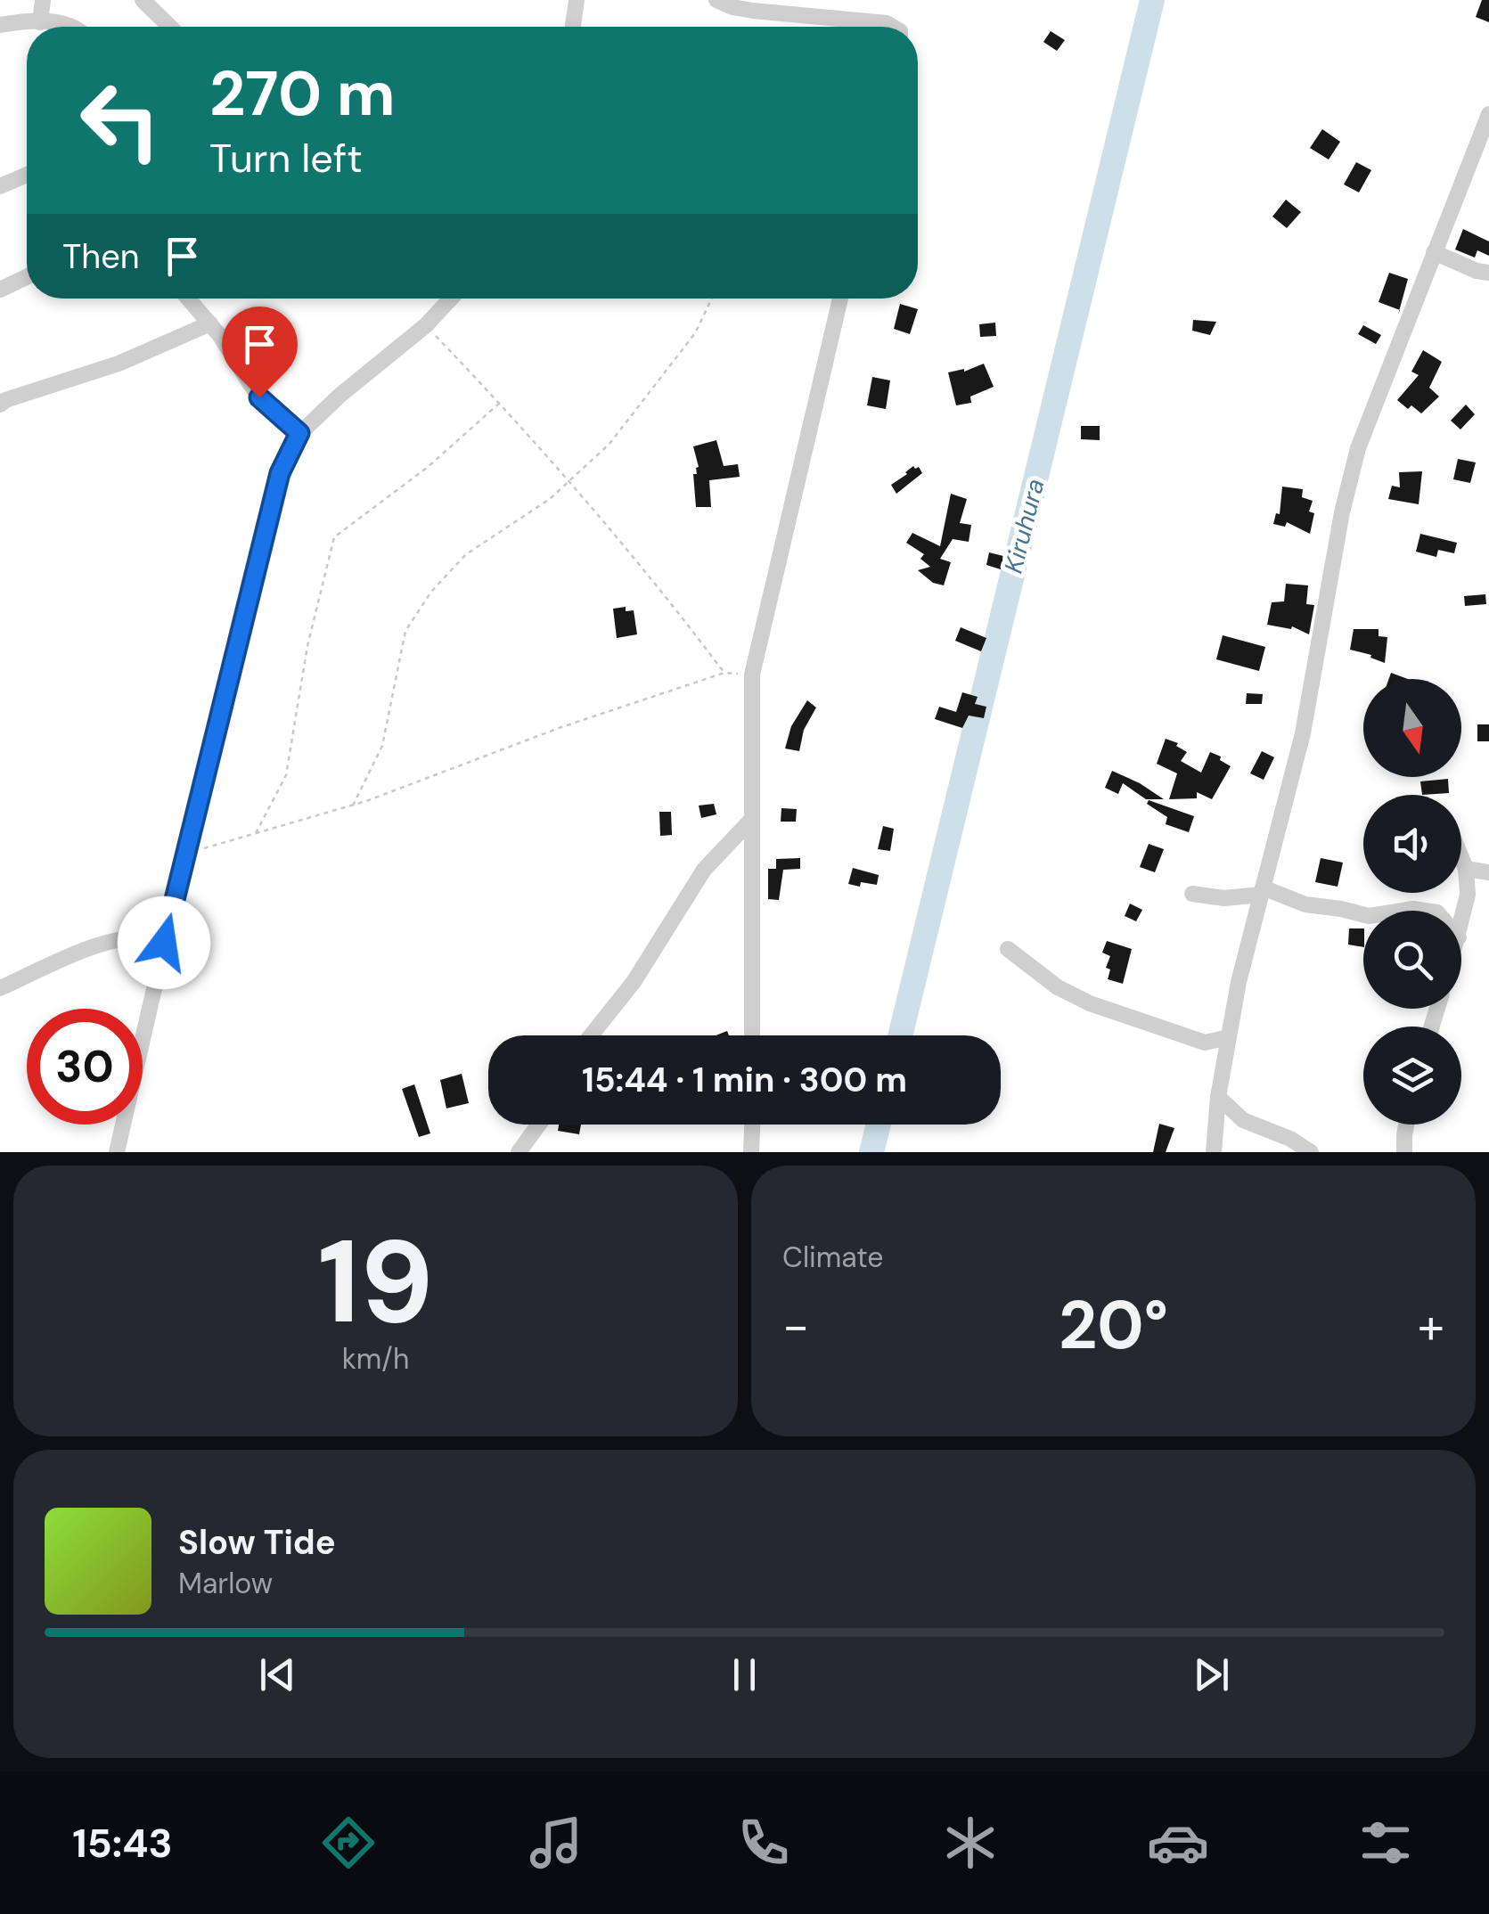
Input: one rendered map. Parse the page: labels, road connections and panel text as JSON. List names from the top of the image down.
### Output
{
  "water": ["Kiruhura"],
  "north": "bottom",
  "page": {
    "turn": ["270 m", "Turn left"],
    "then": "Then",
    "limit": "30",
    "trip": "15:44 · 1 min · 300 m",
    "tile": [
      ["19", "km/h"],
      "Climate"
    ],
    "heat": ["−", "20°", "+"],
    "song": ["Slow Tide", "Marlow"],
    "tabs": "15:43"
  }
}
